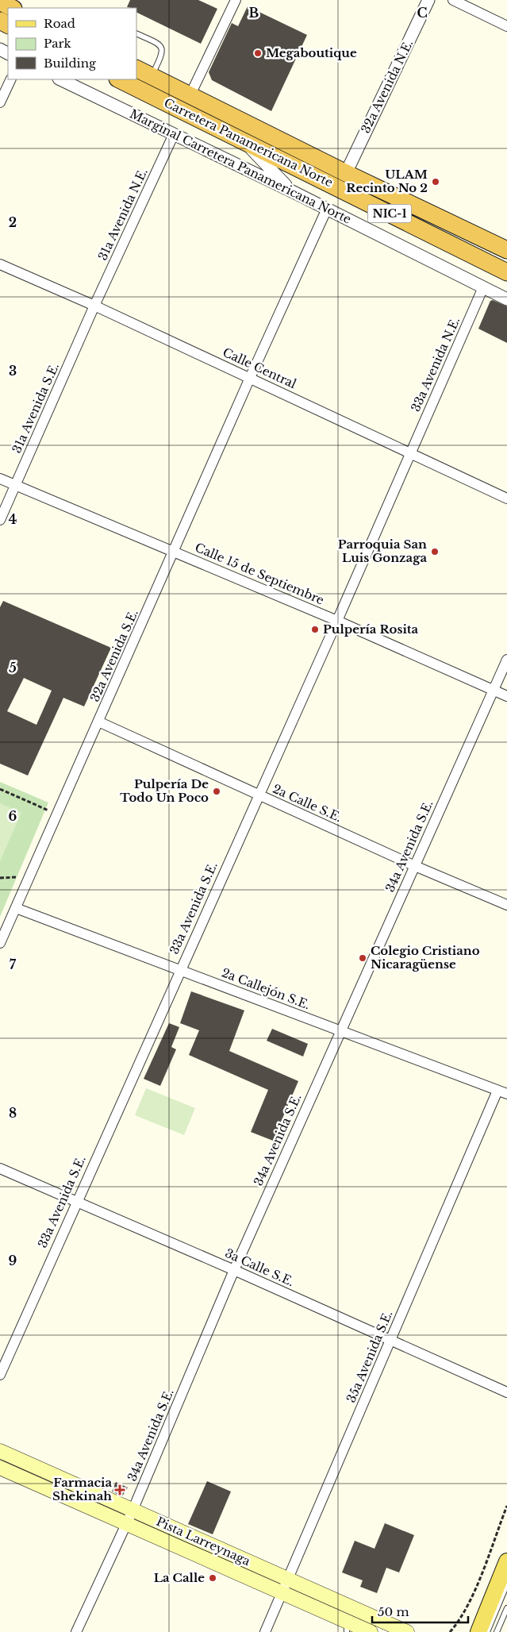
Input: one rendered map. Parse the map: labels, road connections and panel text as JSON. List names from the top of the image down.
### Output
{
  "streets": {
    "highway": ["Carretera Panamericana Norte", "NIC-1"],
    "main road": ["Pista Larreynaga"],
    "street": [
      "32a Avenida N.E.",
      "Marginal Carretera Panamericana Norte",
      "31a Avenida N.E.",
      "33a Avenida N.E.",
      "Calle Central",
      "31a Avenida S.E.",
      "Calle 15 de Septiembre",
      "32a Avenida S.E.",
      "2a Calle S.E.",
      "34a Avenida S.E.",
      "33a Avenida S.E.",
      "2a Callejón S.E.",
      "3a Calle S.E.",
      "35a Avenida S.E."
    ]
  },
  "crossings": [
    ["32a Avenida N.E.", "Carretera Panamericana Norte"],
    ["Marginal Carretera Panamericana Norte", "31a Avenida N.E."],
    ["Marginal Carretera Panamericana Norte", "33a Avenida N.E."],
    ["31a Avenida N.E.", "Calle Central"],
    ["31a Avenida N.E.", "31a Avenida S.E."],
    ["33a Avenida N.E.", "Calle Central"],
    ["33a Avenida N.E.", "33a Avenida S.E."],
    ["Calle Central", "31a Avenida S.E."],
    ["Calle Central", "32a Avenida S.E."],
    ["Calle Central", "33a Avenida S.E."],
    ["31a Avenida S.E.", "Calle 15 de Septiembre"],
    ["Calle 15 de Septiembre", "32a Avenida S.E."],
    ["Calle 15 de Septiembre", "34a Avenida S.E."],
    ["Calle 15 de Septiembre", "33a Avenida S.E."],
    ["32a Avenida S.E.", "2a Calle S.E."],
    ["32a Avenida S.E.", "2a Callejón S.E."],
    ["2a Calle S.E.", "34a Avenida S.E."],
    ["2a Calle S.E.", "33a Avenida S.E."],
    ["34a Avenida S.E.", "2a Callejón S.E."],
    ["34a Avenida S.E.", "3a Calle S.E."],
    ["34a Avenida S.E.", "Pista Larreynaga"],
    ["33a Avenida S.E.", "2a Callejón S.E."],
    ["33a Avenida S.E.", "3a Calle S.E."],
    ["2a Callejón S.E.", "35a Avenida S.E."],
    ["3a Calle S.E.", "35a Avenida S.E."],
    ["35a Avenida S.E.", "Pista Larreynaga"]
  ],
  "places": {
    "other": [
      "Megaboutique",
      "ULAM Recinto No 2",
      "Parroquia San Luis Gonzaga",
      "Pulpería Rosita",
      "Pulpería De Todo Un Poco",
      "Colegio Cristiano Nicaragüense",
      "La Calle"
    ],
    "health": ["Farmacia Shekinah"]
  },
  "legend": ["Road", "Park", "Building"],
  "scale_bar": "50 m",
  "grid": {
    "columns": ["B", "C"],
    "rows": [
      "2",
      "3",
      "4",
      "5",
      "6",
      "7",
      "8",
      "9"
    ]
  }
}
